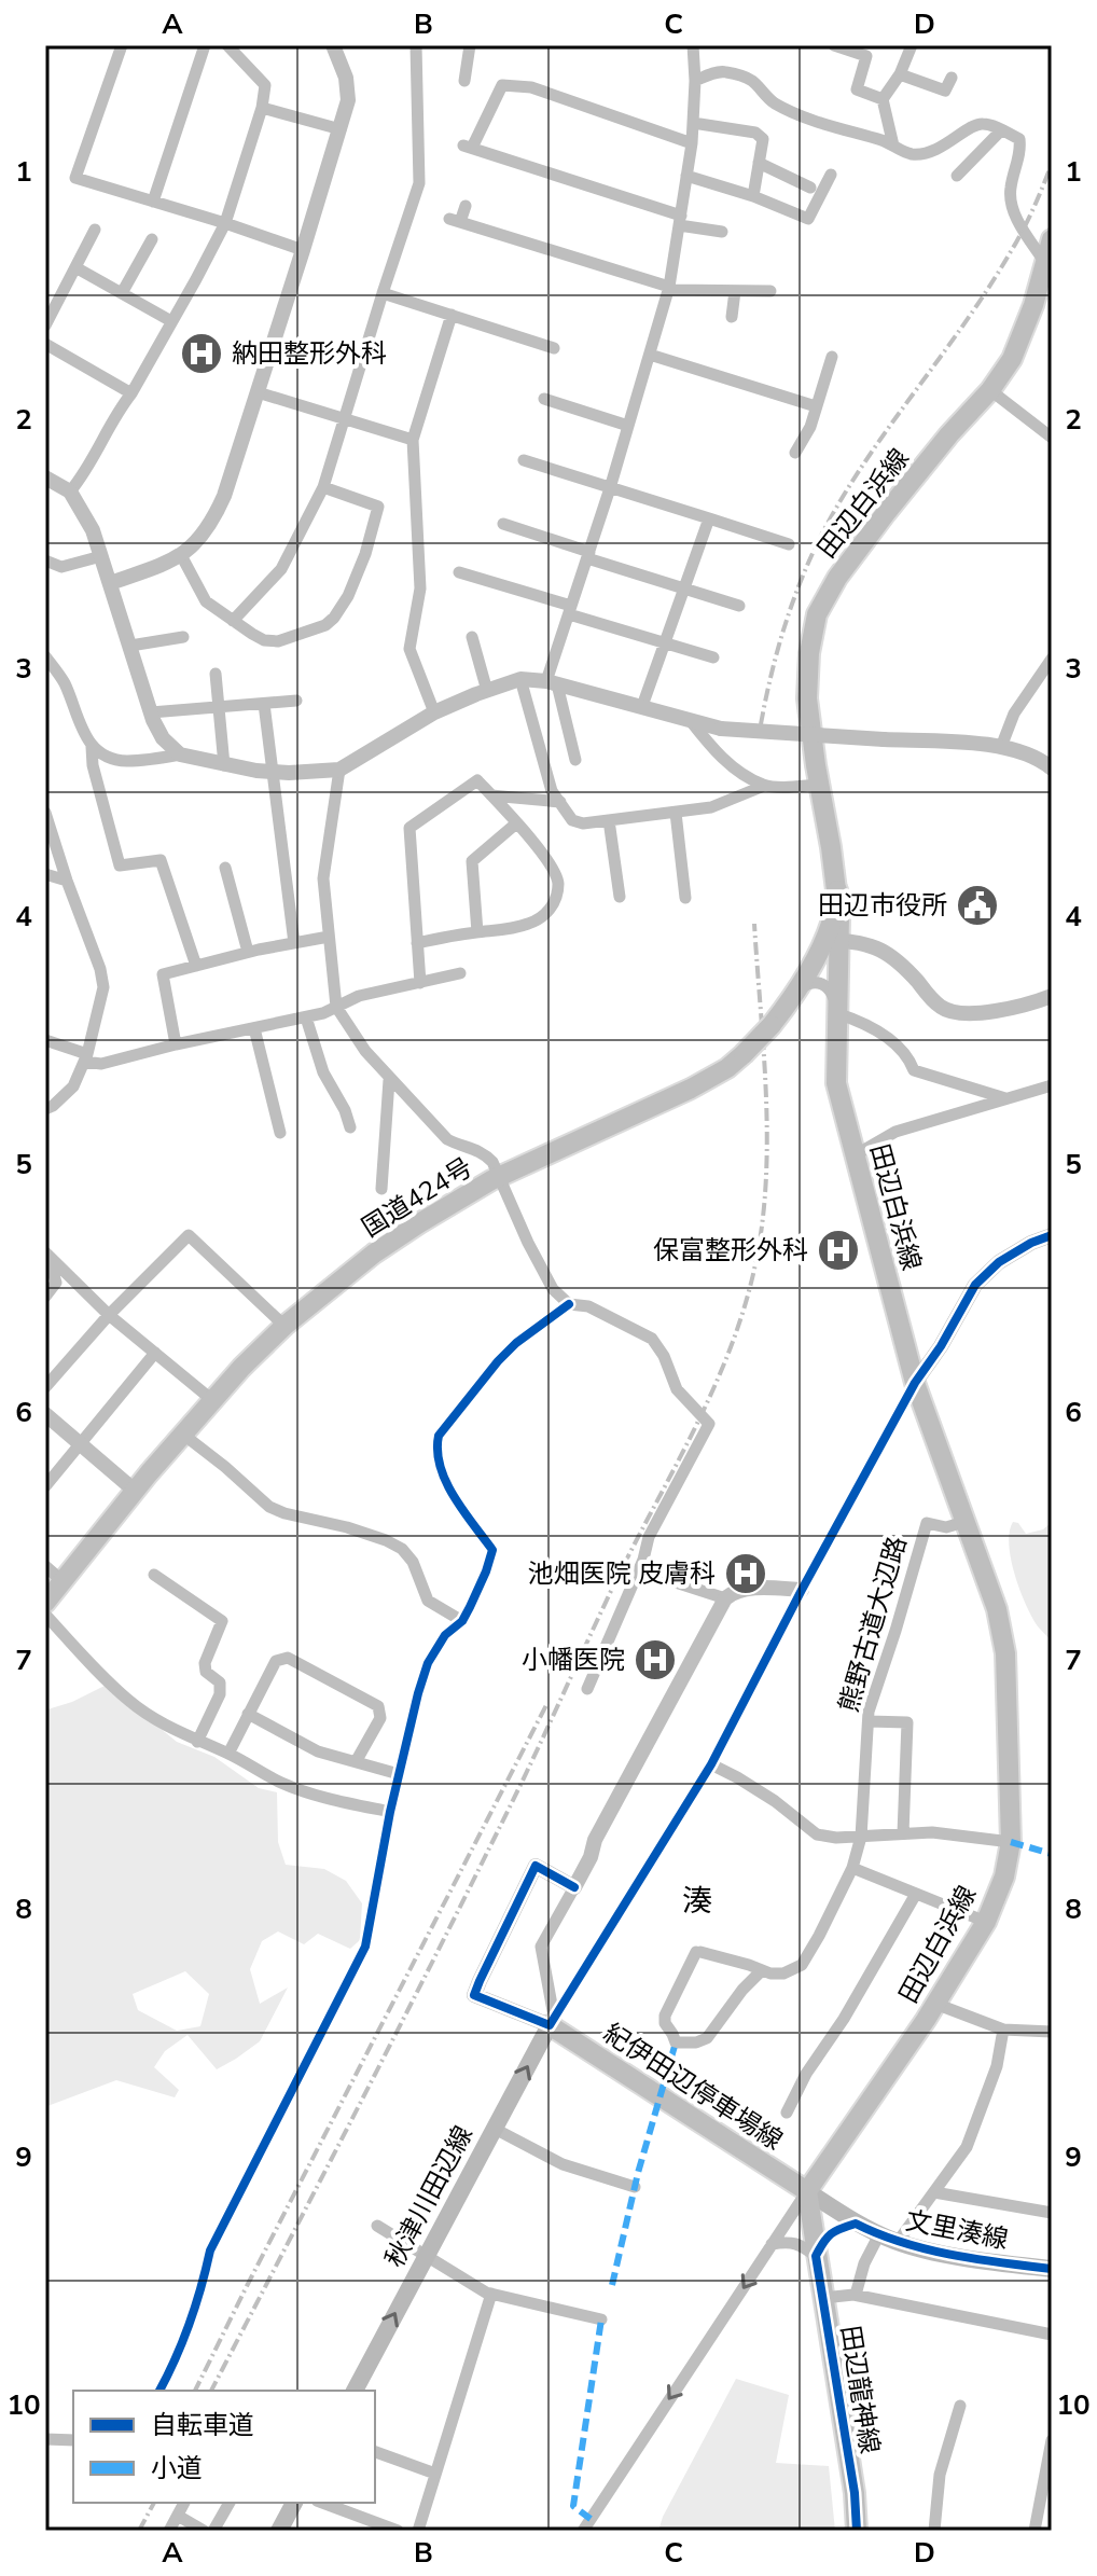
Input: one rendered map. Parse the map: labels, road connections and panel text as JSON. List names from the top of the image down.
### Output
{
  "streets": {
    "main road": [
      "田辺白浜線",
      "国道424号",
      "紀伊田辺停車場線",
      "秋津川田辺線",
      "文里湊線",
      "田辺龍神線"
    ],
    "street": ["熊野古道大辺路"]
  },
  "crossings": [
    ["田辺白浜線", "国道424号"],
    ["田辺白浜線", "熊野古道大辺路"],
    ["田辺白浜線", "紀伊田辺停車場線"],
    ["田辺白浜線", "文里湊線"],
    ["田辺白浜線", "田辺龍神線"],
    ["紀伊田辺停車場線", "秋津川田辺線"],
    ["紀伊田辺停車場線", "文里湊線"],
    ["紀伊田辺停車場線", "田辺龍神線"],
    ["文里湊線", "田辺龍神線"]
  ],
  "one_way": ["秋津川田辺線"],
  "districts": ["湊"],
  "places": {
    "hospital": [
      "納田整形外科",
      "保富整形外科",
      "池畑医院 皮膚科",
      "小幡医院"
    ],
    "public building": ["田辺市役所"]
  },
  "legend": ["自転車道", "小道"],
  "grid": {
    "columns": [
      "A",
      "B",
      "C",
      "D"
    ],
    "rows": [
      "1",
      "2",
      "3",
      "4",
      "5",
      "6",
      "7",
      "8",
      "9",
      "10"
    ]
  }
}
